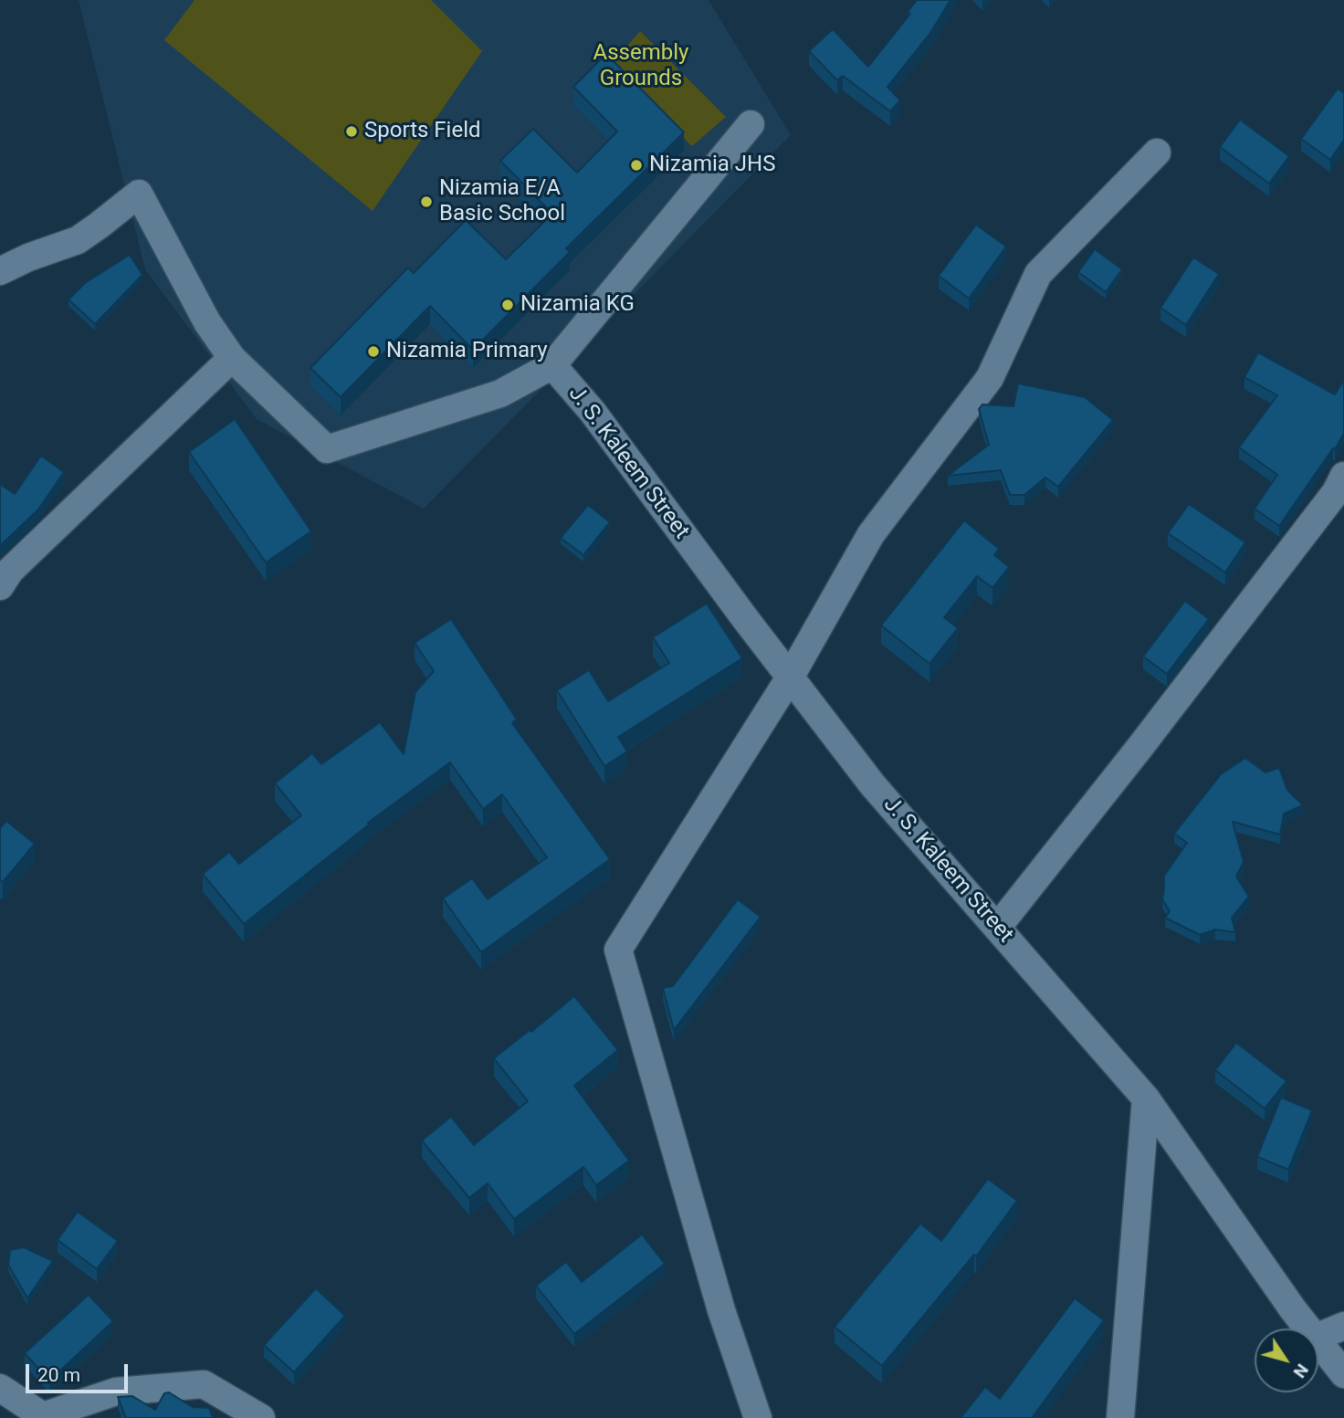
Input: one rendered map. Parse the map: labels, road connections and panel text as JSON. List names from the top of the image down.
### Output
{
  "streets": {
    "street": ["J. S. Kaleem Street"]
  },
  "parks": ["Assembly Grounds"],
  "places": [
    "Sports Field",
    "Nizamia JHS",
    "Nizamia E/A Basic School",
    "Nizamia KG",
    "Nizamia Primary"
  ],
  "scale_bar": "20 m",
  "north": "bottom right"
}
